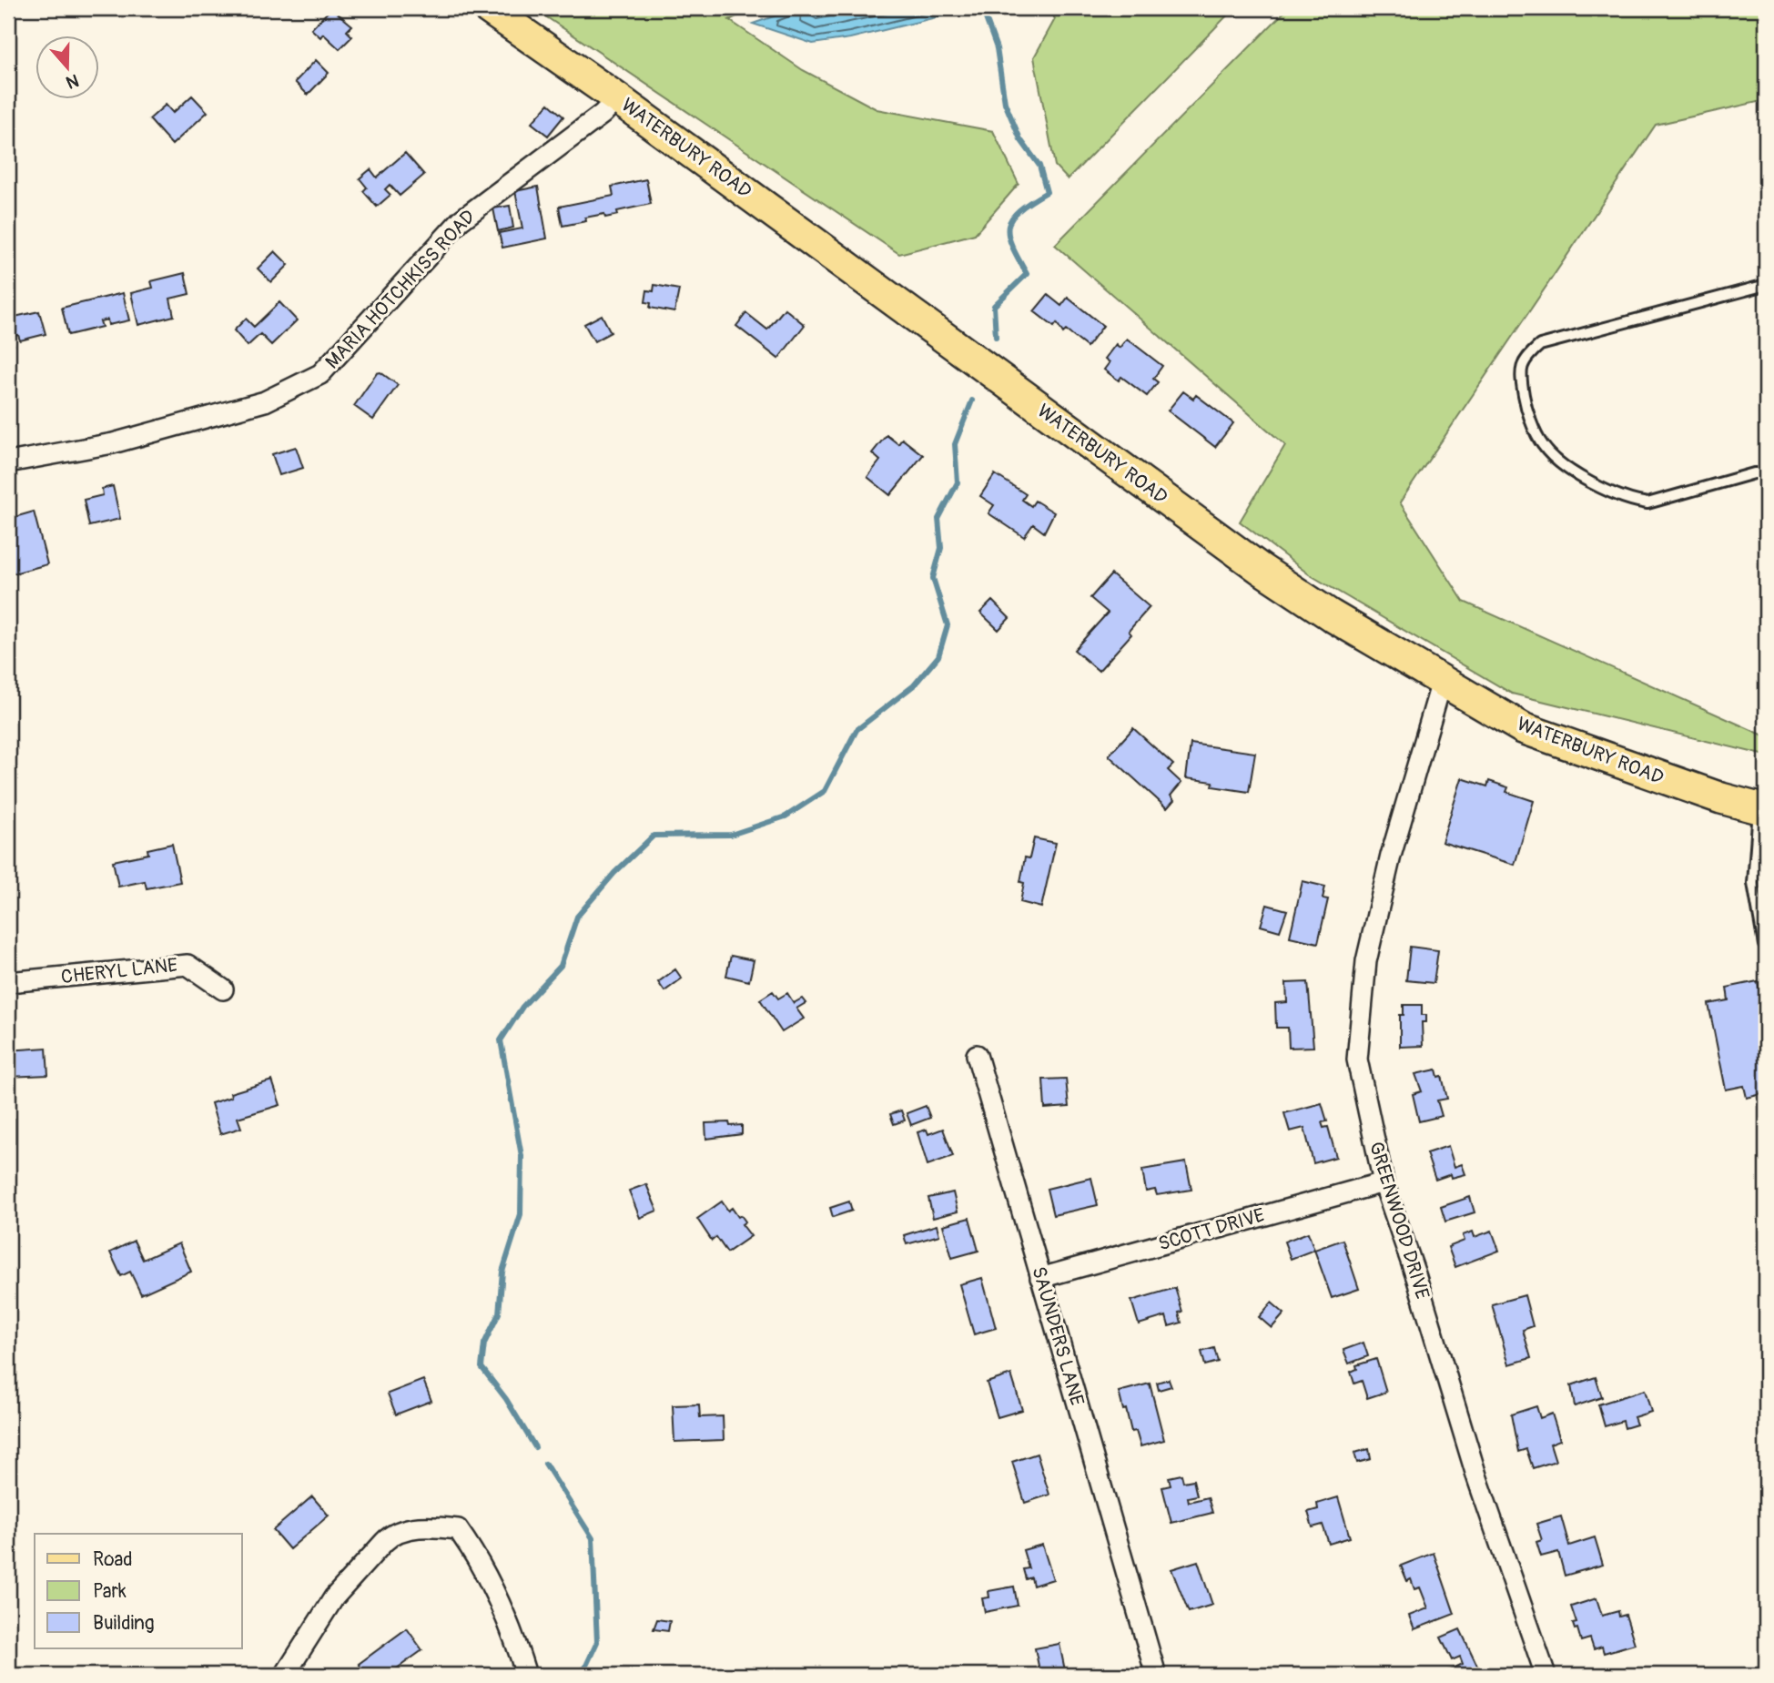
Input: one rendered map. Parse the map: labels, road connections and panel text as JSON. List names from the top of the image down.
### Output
{
  "streets": {
    "main road": ["WATERBURY ROAD"],
    "street": [
      "MARIA HOTCHKISS ROAD",
      "CHERYL LANE",
      "GREENWOOD DRIVE",
      "SCOTT DRIVE",
      "SAUNDERS LANE"
    ]
  },
  "crossings": [
    ["WATERBURY ROAD", "MARIA HOTCHKISS ROAD"],
    ["WATERBURY ROAD", "GREENWOOD DRIVE"],
    ["GREENWOOD DRIVE", "SCOTT DRIVE"],
    ["SCOTT DRIVE", "SAUNDERS LANE"]
  ],
  "legend": ["Road", "Park", "Building"],
  "north": "bottom"
}
